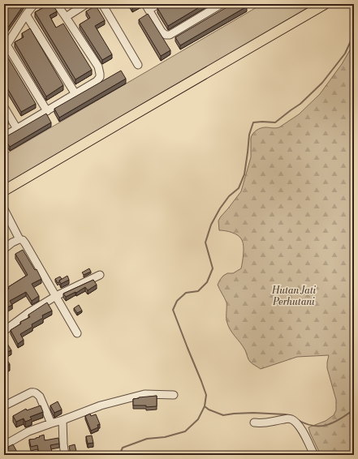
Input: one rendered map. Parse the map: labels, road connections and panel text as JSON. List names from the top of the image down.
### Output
{
  "parks": ["Hutan Jati Perhutani"]
}
